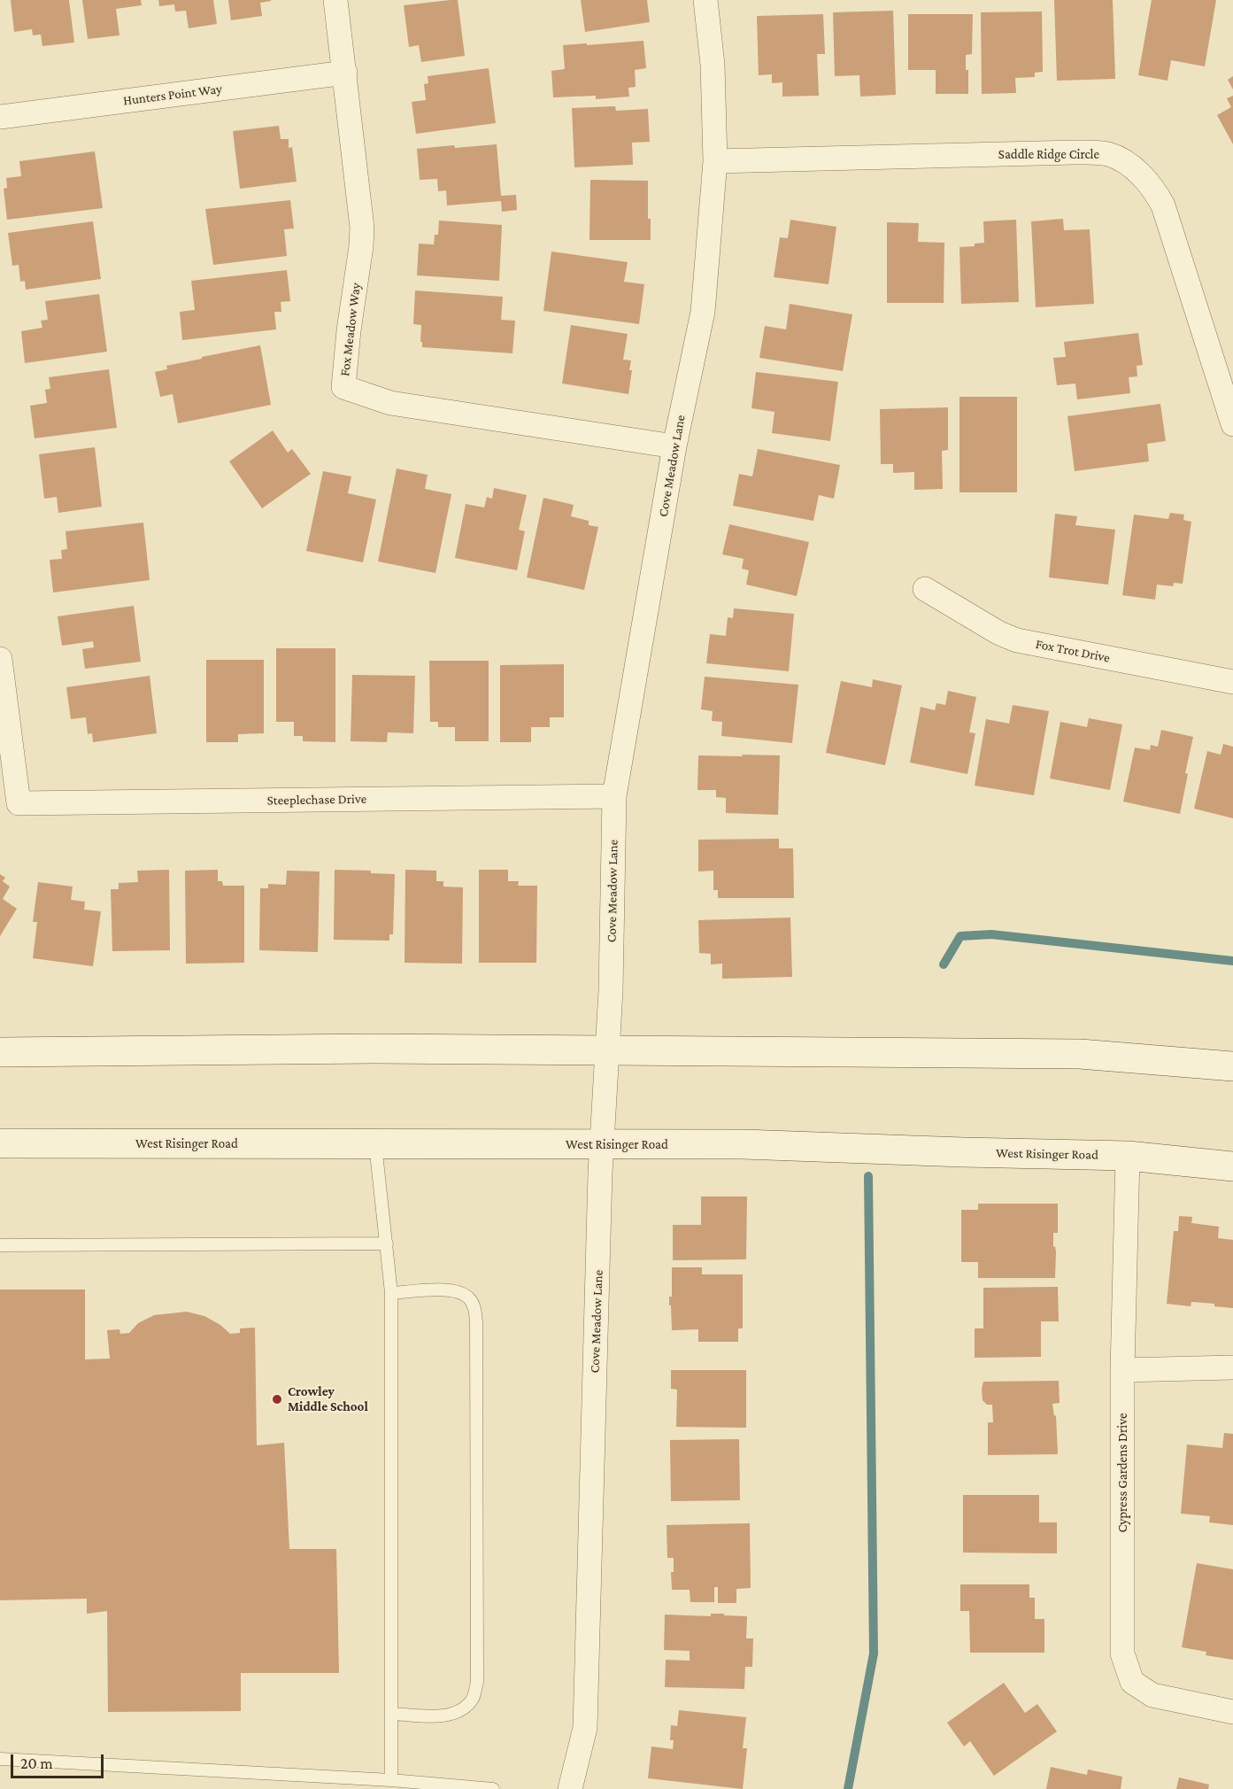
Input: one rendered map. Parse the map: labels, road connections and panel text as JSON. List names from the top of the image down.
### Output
{
  "streets": {
    "main road": ["West Risinger Road"],
    "street": [
      "Hunters Point Way",
      "Saddle Ridge Circle",
      "Fox Meadow Way",
      "Cove Meadow Lane",
      "Fox Trot Drive",
      "Steeplechase Drive",
      "Cypress Gardens Drive"
    ]
  },
  "crossings": [
    ["Hunters Point Way", "Fox Meadow Way"],
    ["Saddle Ridge Circle", "Cove Meadow Lane"],
    ["Fox Meadow Way", "Cove Meadow Lane"],
    ["Cove Meadow Lane", "Steeplechase Drive"],
    ["Cove Meadow Lane", "West Risinger Road"],
    ["West Risinger Road", "Cypress Gardens Drive"]
  ],
  "places": ["Crowley Middle School"],
  "scale_bar": "20 m"
}
